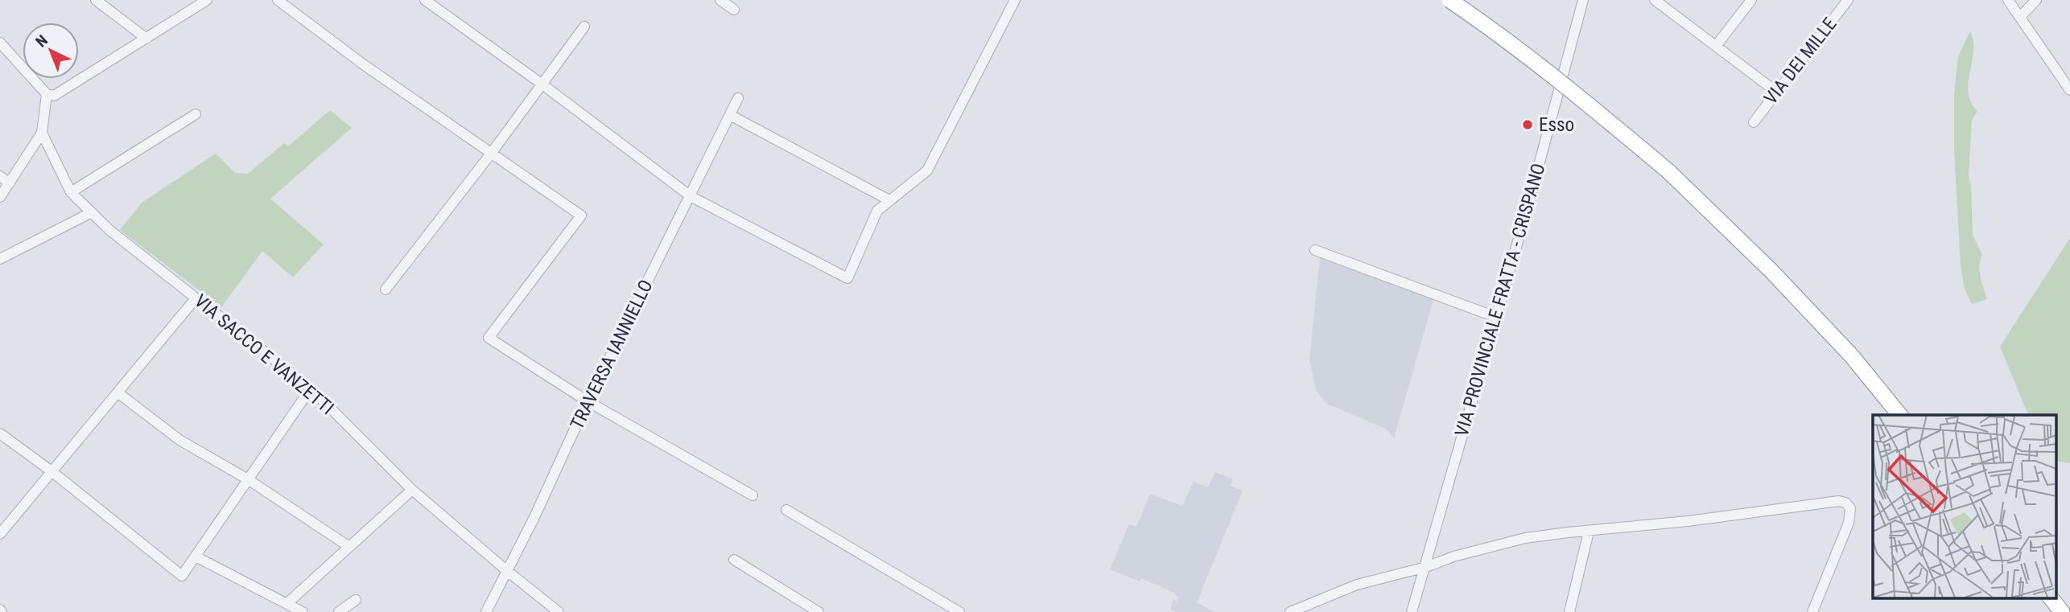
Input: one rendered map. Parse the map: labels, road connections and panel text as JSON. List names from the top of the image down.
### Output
{
  "streets": {
    "street": [
      "VIA DEI MILLE",
      "VIA PROVINCIALE FRATTA - CRISPANO",
      "VIA SACCO E VANZETTI",
      "TRAVERSA IANNIELLO"
    ]
  },
  "crossings": [
    ["VIA SACCO E VANZETTI", "TRAVERSA IANNIELLO"]
  ],
  "places": ["Esso"],
  "north": "top left"
}
